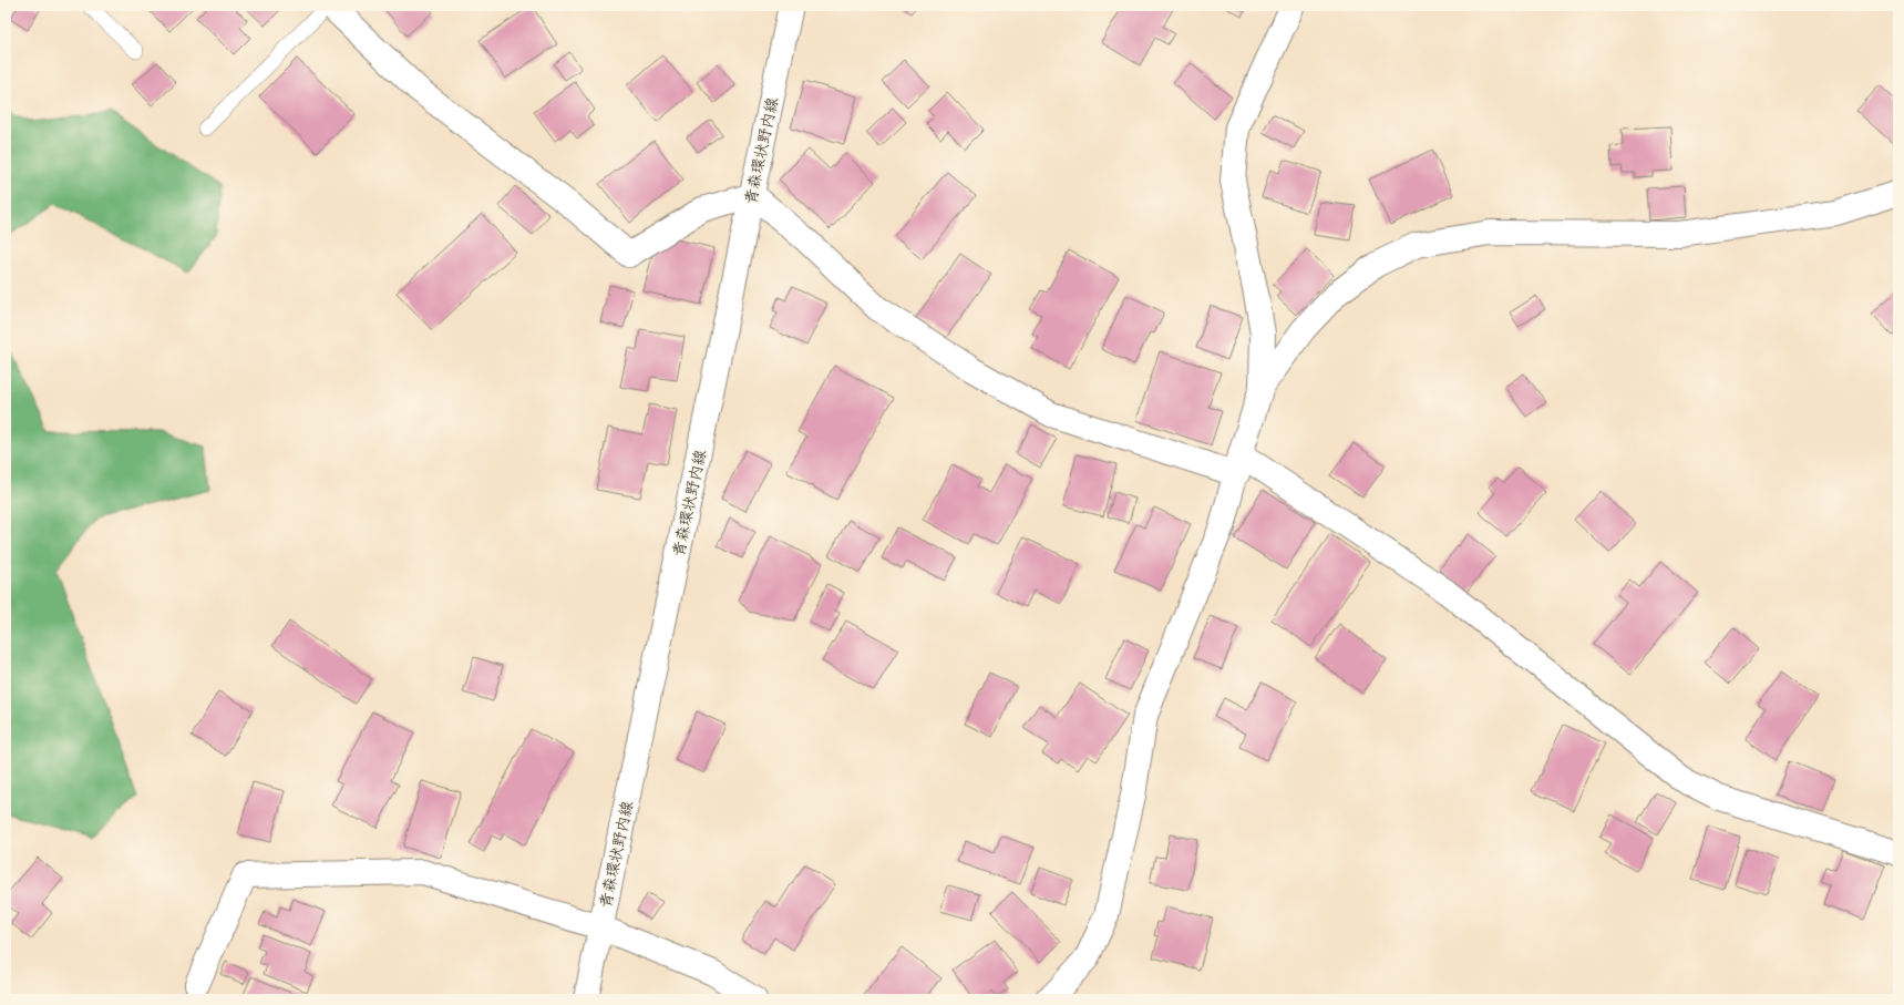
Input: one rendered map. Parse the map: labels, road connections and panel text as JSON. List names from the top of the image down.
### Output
{
  "streets": {
    "street": ["青森環状野内線"]
  }
}
